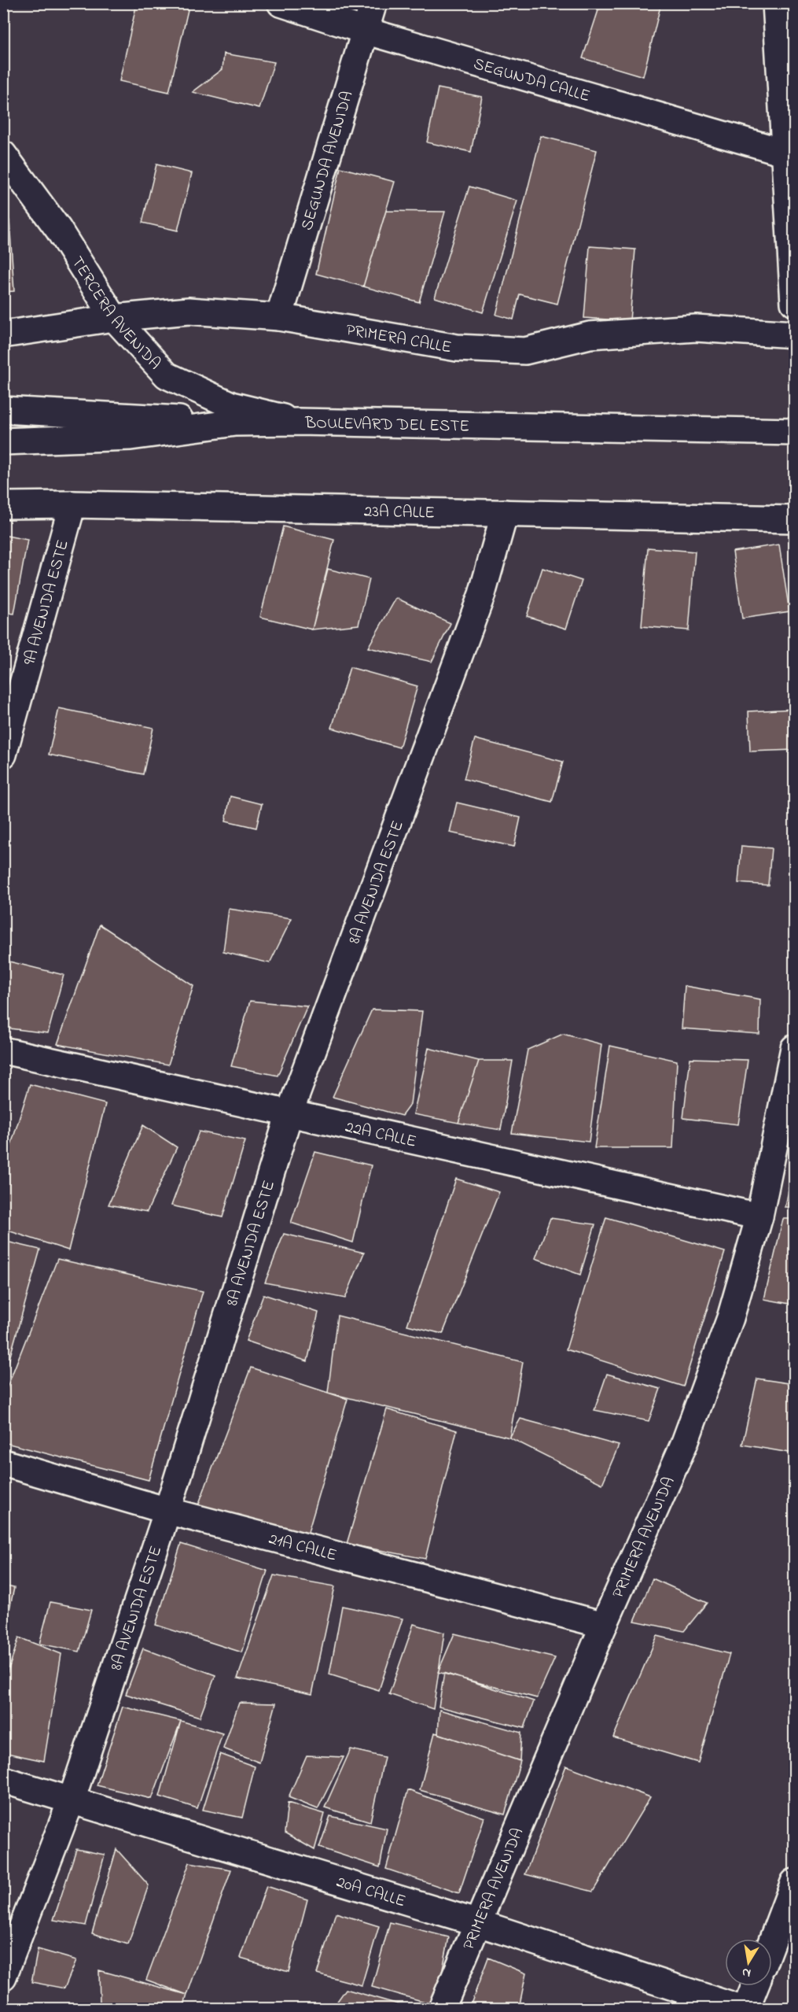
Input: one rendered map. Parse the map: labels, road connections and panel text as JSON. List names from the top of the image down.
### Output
{
  "streets": {
    "street": [
      "SEGUNDA CALLE",
      "SEGUNDA AVENIDA",
      "TERCERA AVENIDA",
      "PRIMERA CALLE",
      "BOULEVARD DEL ESTE",
      "23A CALLE",
      "9A AVENIDA ESTE",
      "8A AVENIDA ESTE",
      "22A CALLE",
      "PRIMERA AVENIDA",
      "21A CALLE",
      "20A CALLE"
    ]
  },
  "crossings": [
    ["SEGUNDA CALLE", "SEGUNDA AVENIDA"],
    ["SEGUNDA AVENIDA", "PRIMERA CALLE"],
    ["TERCERA AVENIDA", "PRIMERA CALLE"],
    ["TERCERA AVENIDA", "BOULEVARD DEL ESTE"],
    ["23A CALLE", "9A AVENIDA ESTE"],
    ["23A CALLE", "8A AVENIDA ESTE"],
    ["8A AVENIDA ESTE", "22A CALLE"],
    ["8A AVENIDA ESTE", "21A CALLE"],
    ["8A AVENIDA ESTE", "20A CALLE"],
    ["22A CALLE", "PRIMERA AVENIDA"],
    ["PRIMERA AVENIDA", "21A CALLE"],
    ["PRIMERA AVENIDA", "20A CALLE"]
  ],
  "north": "bottom"
}
